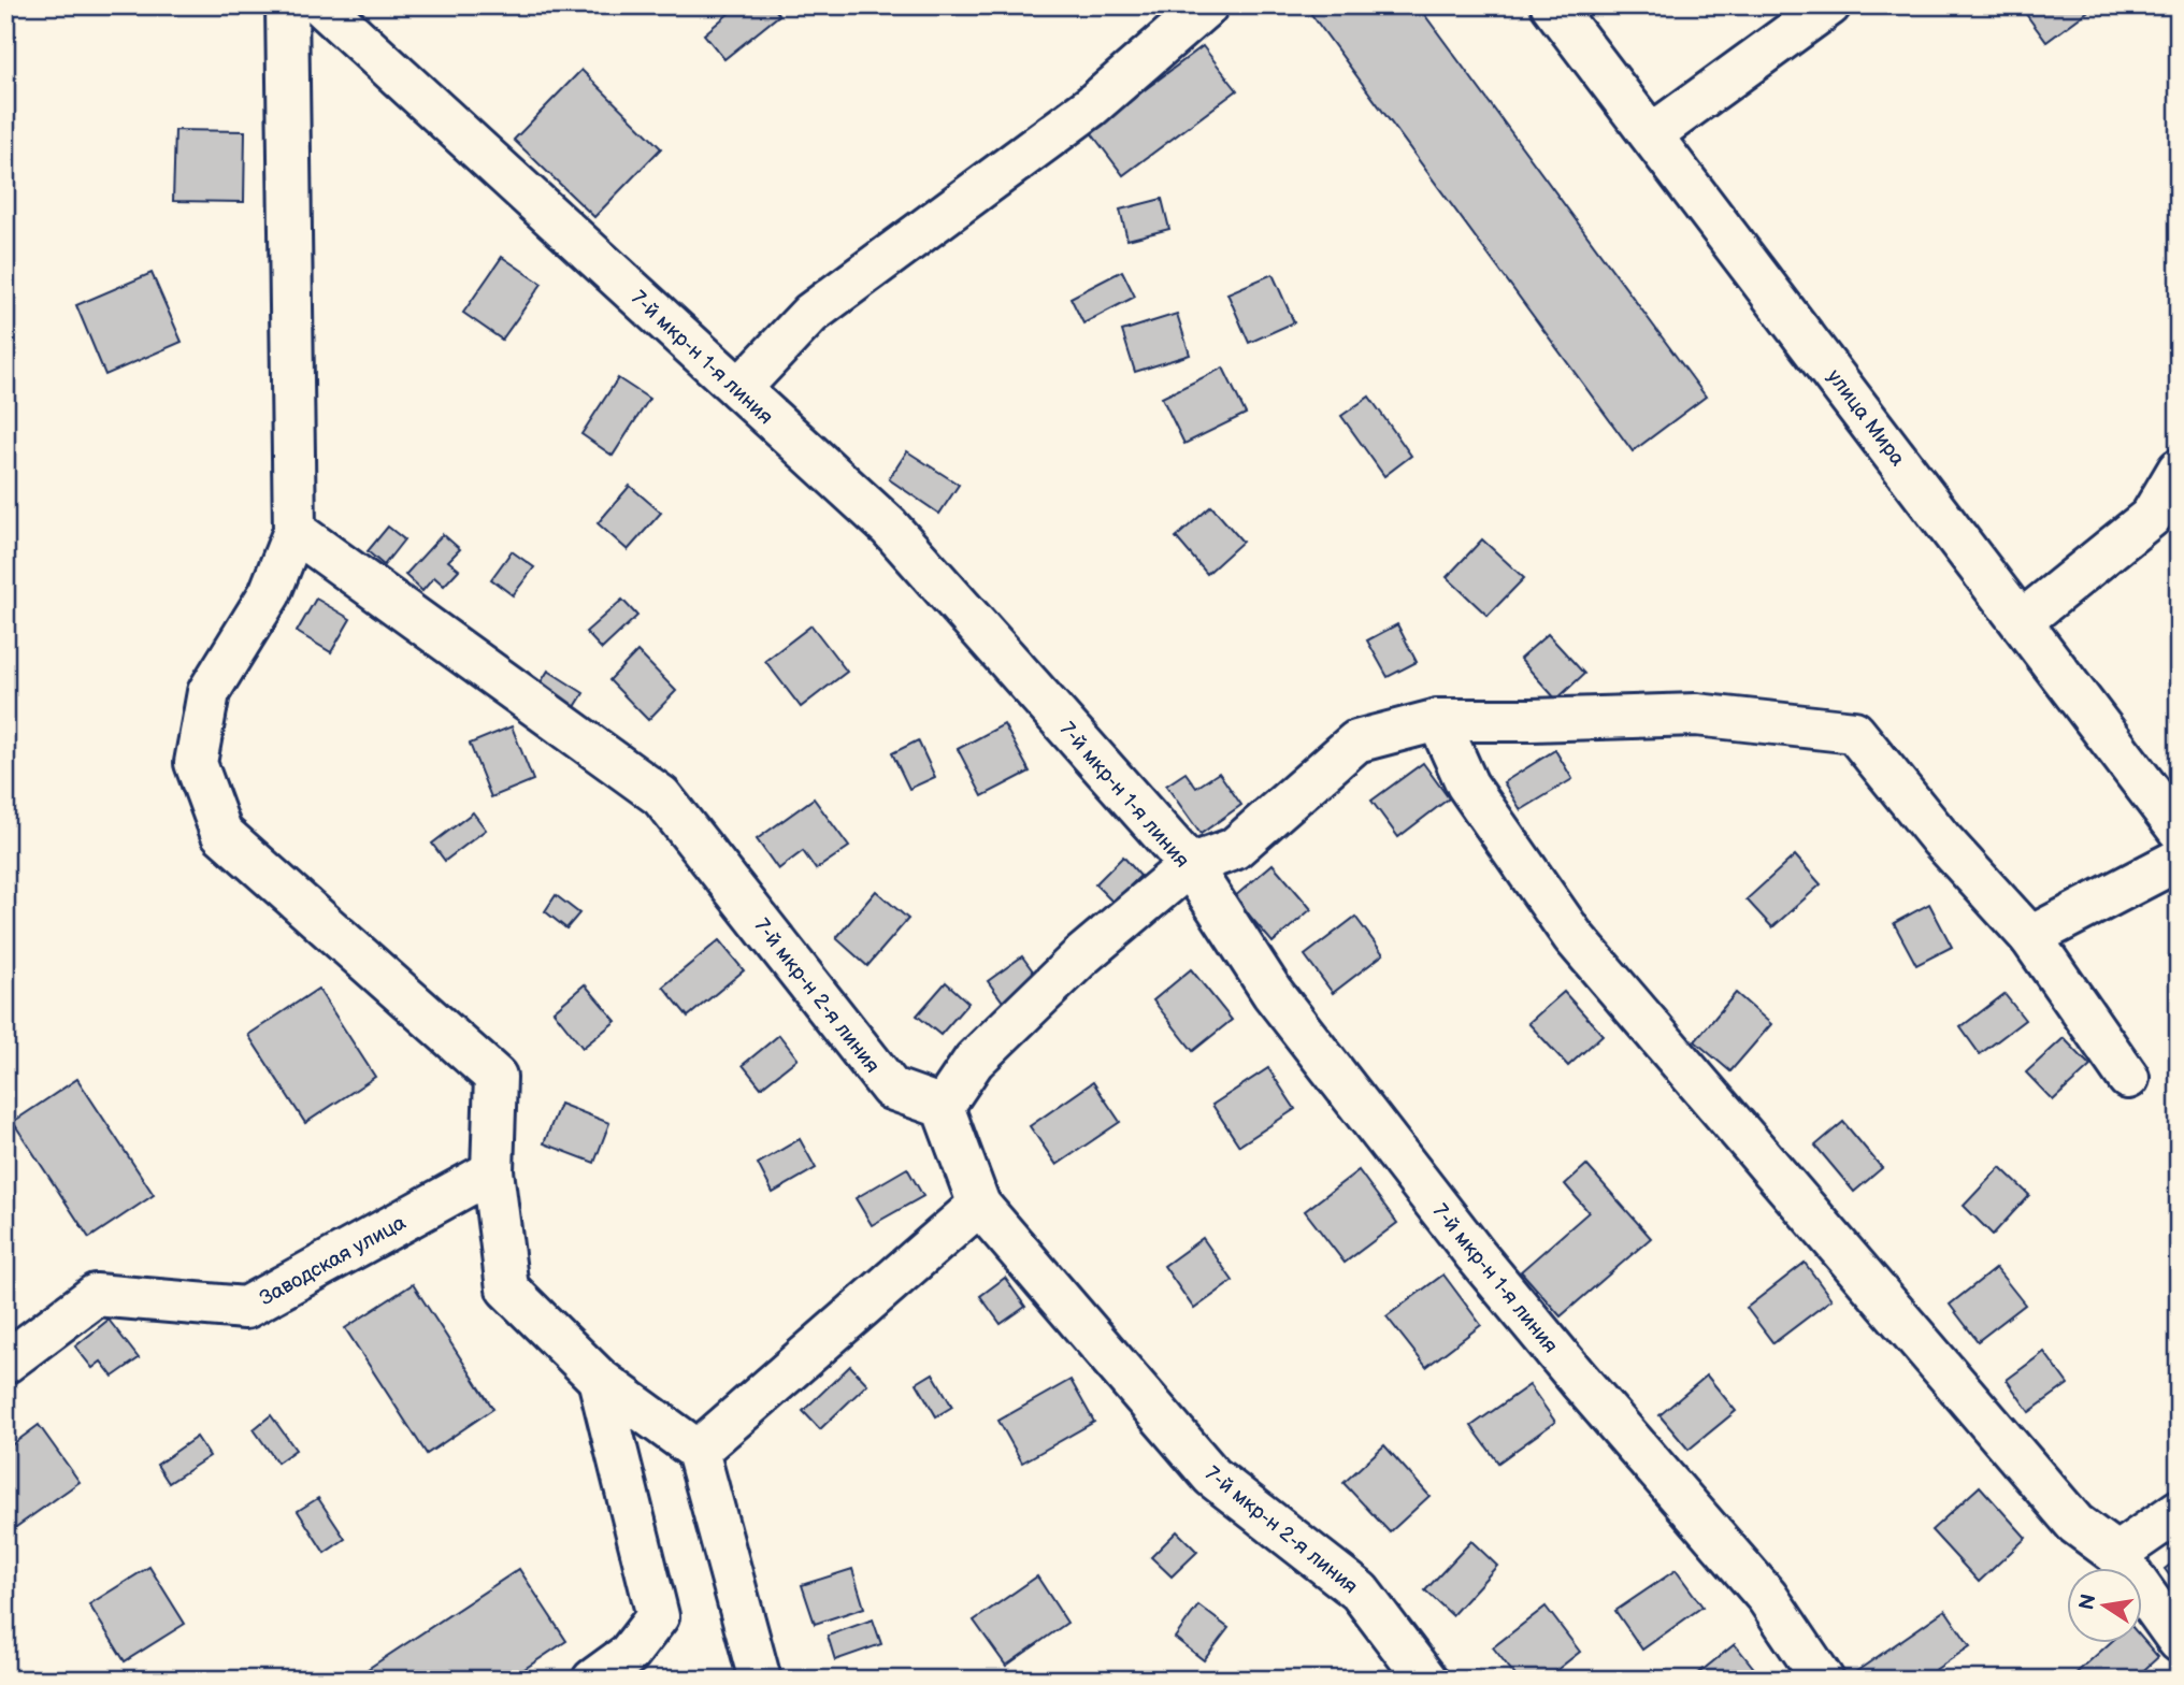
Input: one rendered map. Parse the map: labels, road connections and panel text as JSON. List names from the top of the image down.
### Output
{
  "streets": {
    "street": [
      "7-й мкр-н 1-я линия",
      "улица Мира",
      "7-й мкр-н 2-я линия",
      "Заводская улица"
    ]
  },
  "north": "left"
}
